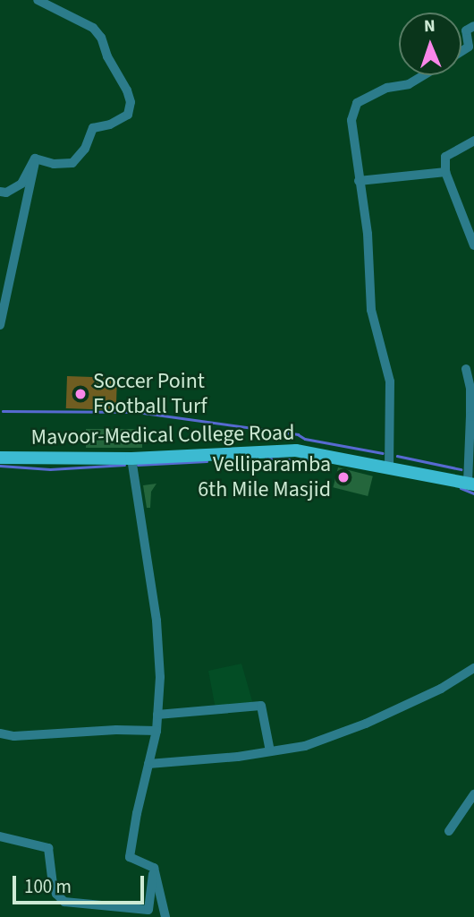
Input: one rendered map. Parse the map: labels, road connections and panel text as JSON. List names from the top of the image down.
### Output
{
  "streets": {
    "main road": ["Mavoor-Medical College Road"]
  },
  "places": ["Soccer Point Football Turf", "Velliparamba 6th Mile Masjid"],
  "scale_bar": "100 m",
  "north": "top"
}
